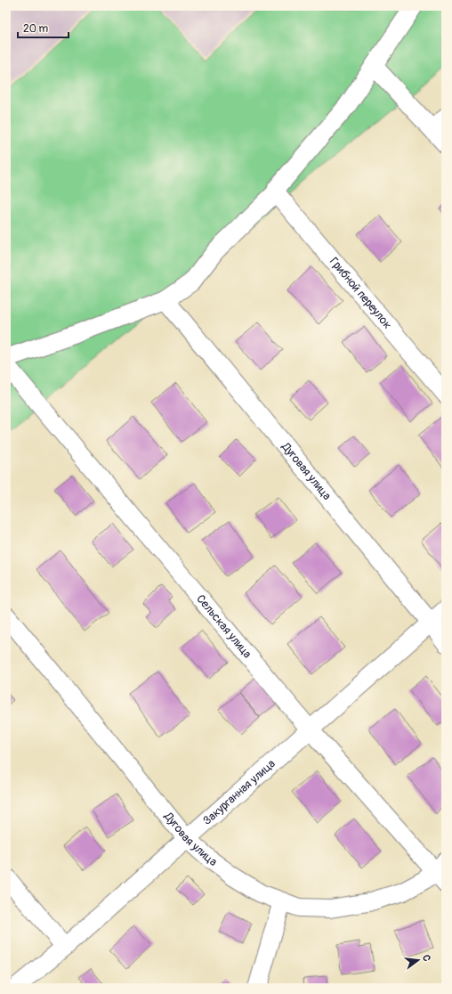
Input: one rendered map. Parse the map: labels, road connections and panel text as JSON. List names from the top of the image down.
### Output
{
  "streets": {
    "street": [
      "Грибной переулок",
      "Дуговая улица",
      "Сельская улица",
      "Закурганная улица"
    ]
  },
  "crossings": [
    ["Дуговая улица", "Сельская улица"],
    ["Дуговая улица", "Закурганная улица"],
    ["Сельская улица", "Закурганная улица"]
  ],
  "scale_bar": "20 m",
  "north": "right"
}
